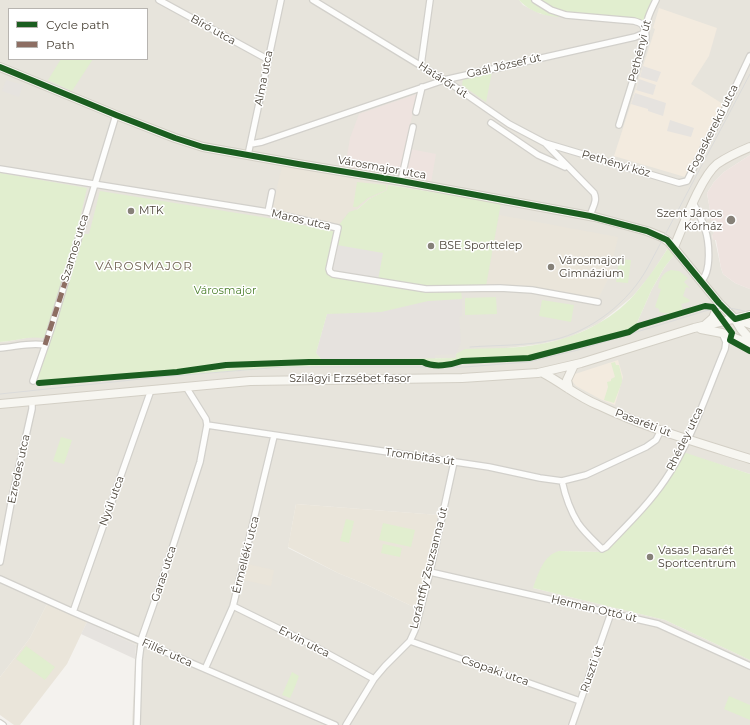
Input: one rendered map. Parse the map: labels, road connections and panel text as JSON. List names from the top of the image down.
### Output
{
  "streets": {
    "street": [
      "Bíró utca",
      "Pethényi út",
      "Gaál József út",
      "Alma utca",
      "Határőr út",
      "Fogaskerekű utca",
      "Pethényi köz",
      "Városmajor utca",
      "Maros utca",
      "Szamos utca",
      "Szilágyi Erzsébet fasor",
      "Pasaréti út",
      "Rhédey utca",
      "Trombitás út",
      "Ezredes utca",
      "Nyúl utca",
      "Érmelléki utca",
      "Lorántffy Zsuzsanna út",
      "Garas utca",
      "Herman Ottó út",
      "Ervin utca",
      "Fillér utca",
      "Ruszti út",
      "Csopaki utca"
    ]
  },
  "crossings": [
    ["Bíró utca", "Alma utca"],
    ["Pethényi út", "Gaál József út"],
    ["Gaál József út", "Alma utca"],
    ["Gaál József út", "Határőr út"],
    ["Alma utca", "Városmajor utca"],
    ["Határőr út", "Pethényi köz"],
    ["Határőr út", "Városmajor utca"],
    ["Fogaskerekű utca", "Pethényi köz"],
    ["Városmajor utca", "Szamos utca"],
    ["Városmajor utca", "Szilágyi Erzsébet fasor"],
    ["Maros utca", "Szamos utca"],
    ["Szilágyi Erzsébet fasor", "Pasaréti út"],
    ["Szilágyi Erzsébet fasor", "Rhédey utca"],
    ["Szilágyi Erzsébet fasor", "Ezredes utca"],
    ["Szilágyi Erzsébet fasor", "Nyúl utca"],
    ["Pasaréti út", "Rhédey utca"],
    ["Pasaréti út", "Trombitás út"],
    ["Rhédey utca", "Trombitás út"],
    ["Trombitás út", "Érmelléki utca"],
    ["Trombitás út", "Lorántffy Zsuzsanna út"],
    ["Trombitás út", "Garas utca"],
    ["Nyúl utca", "Fillér utca"],
    ["Érmelléki utca", "Ervin utca"],
    ["Érmelléki utca", "Fillér utca"],
    ["Lorántffy Zsuzsanna út", "Herman Ottó út"],
    ["Lorántffy Zsuzsanna út", "Ervin utca"],
    ["Lorántffy Zsuzsanna út", "Csopaki utca"],
    ["Garas utca", "Fillér utca"],
    ["Herman Ottó út", "Ruszti út"],
    ["Ruszti út", "Csopaki utca"]
  ],
  "districts": ["VÁROSMAJOR"],
  "parks": ["Városmajor"],
  "places": [
    "MTK",
    "Szent János Kórház",
    "BSE Sporttelep",
    "Városmajori Gimnázium",
    "Vasas Pasarét Sportcentrum"
  ],
  "legend": ["Cycle path", "Path"]
}
